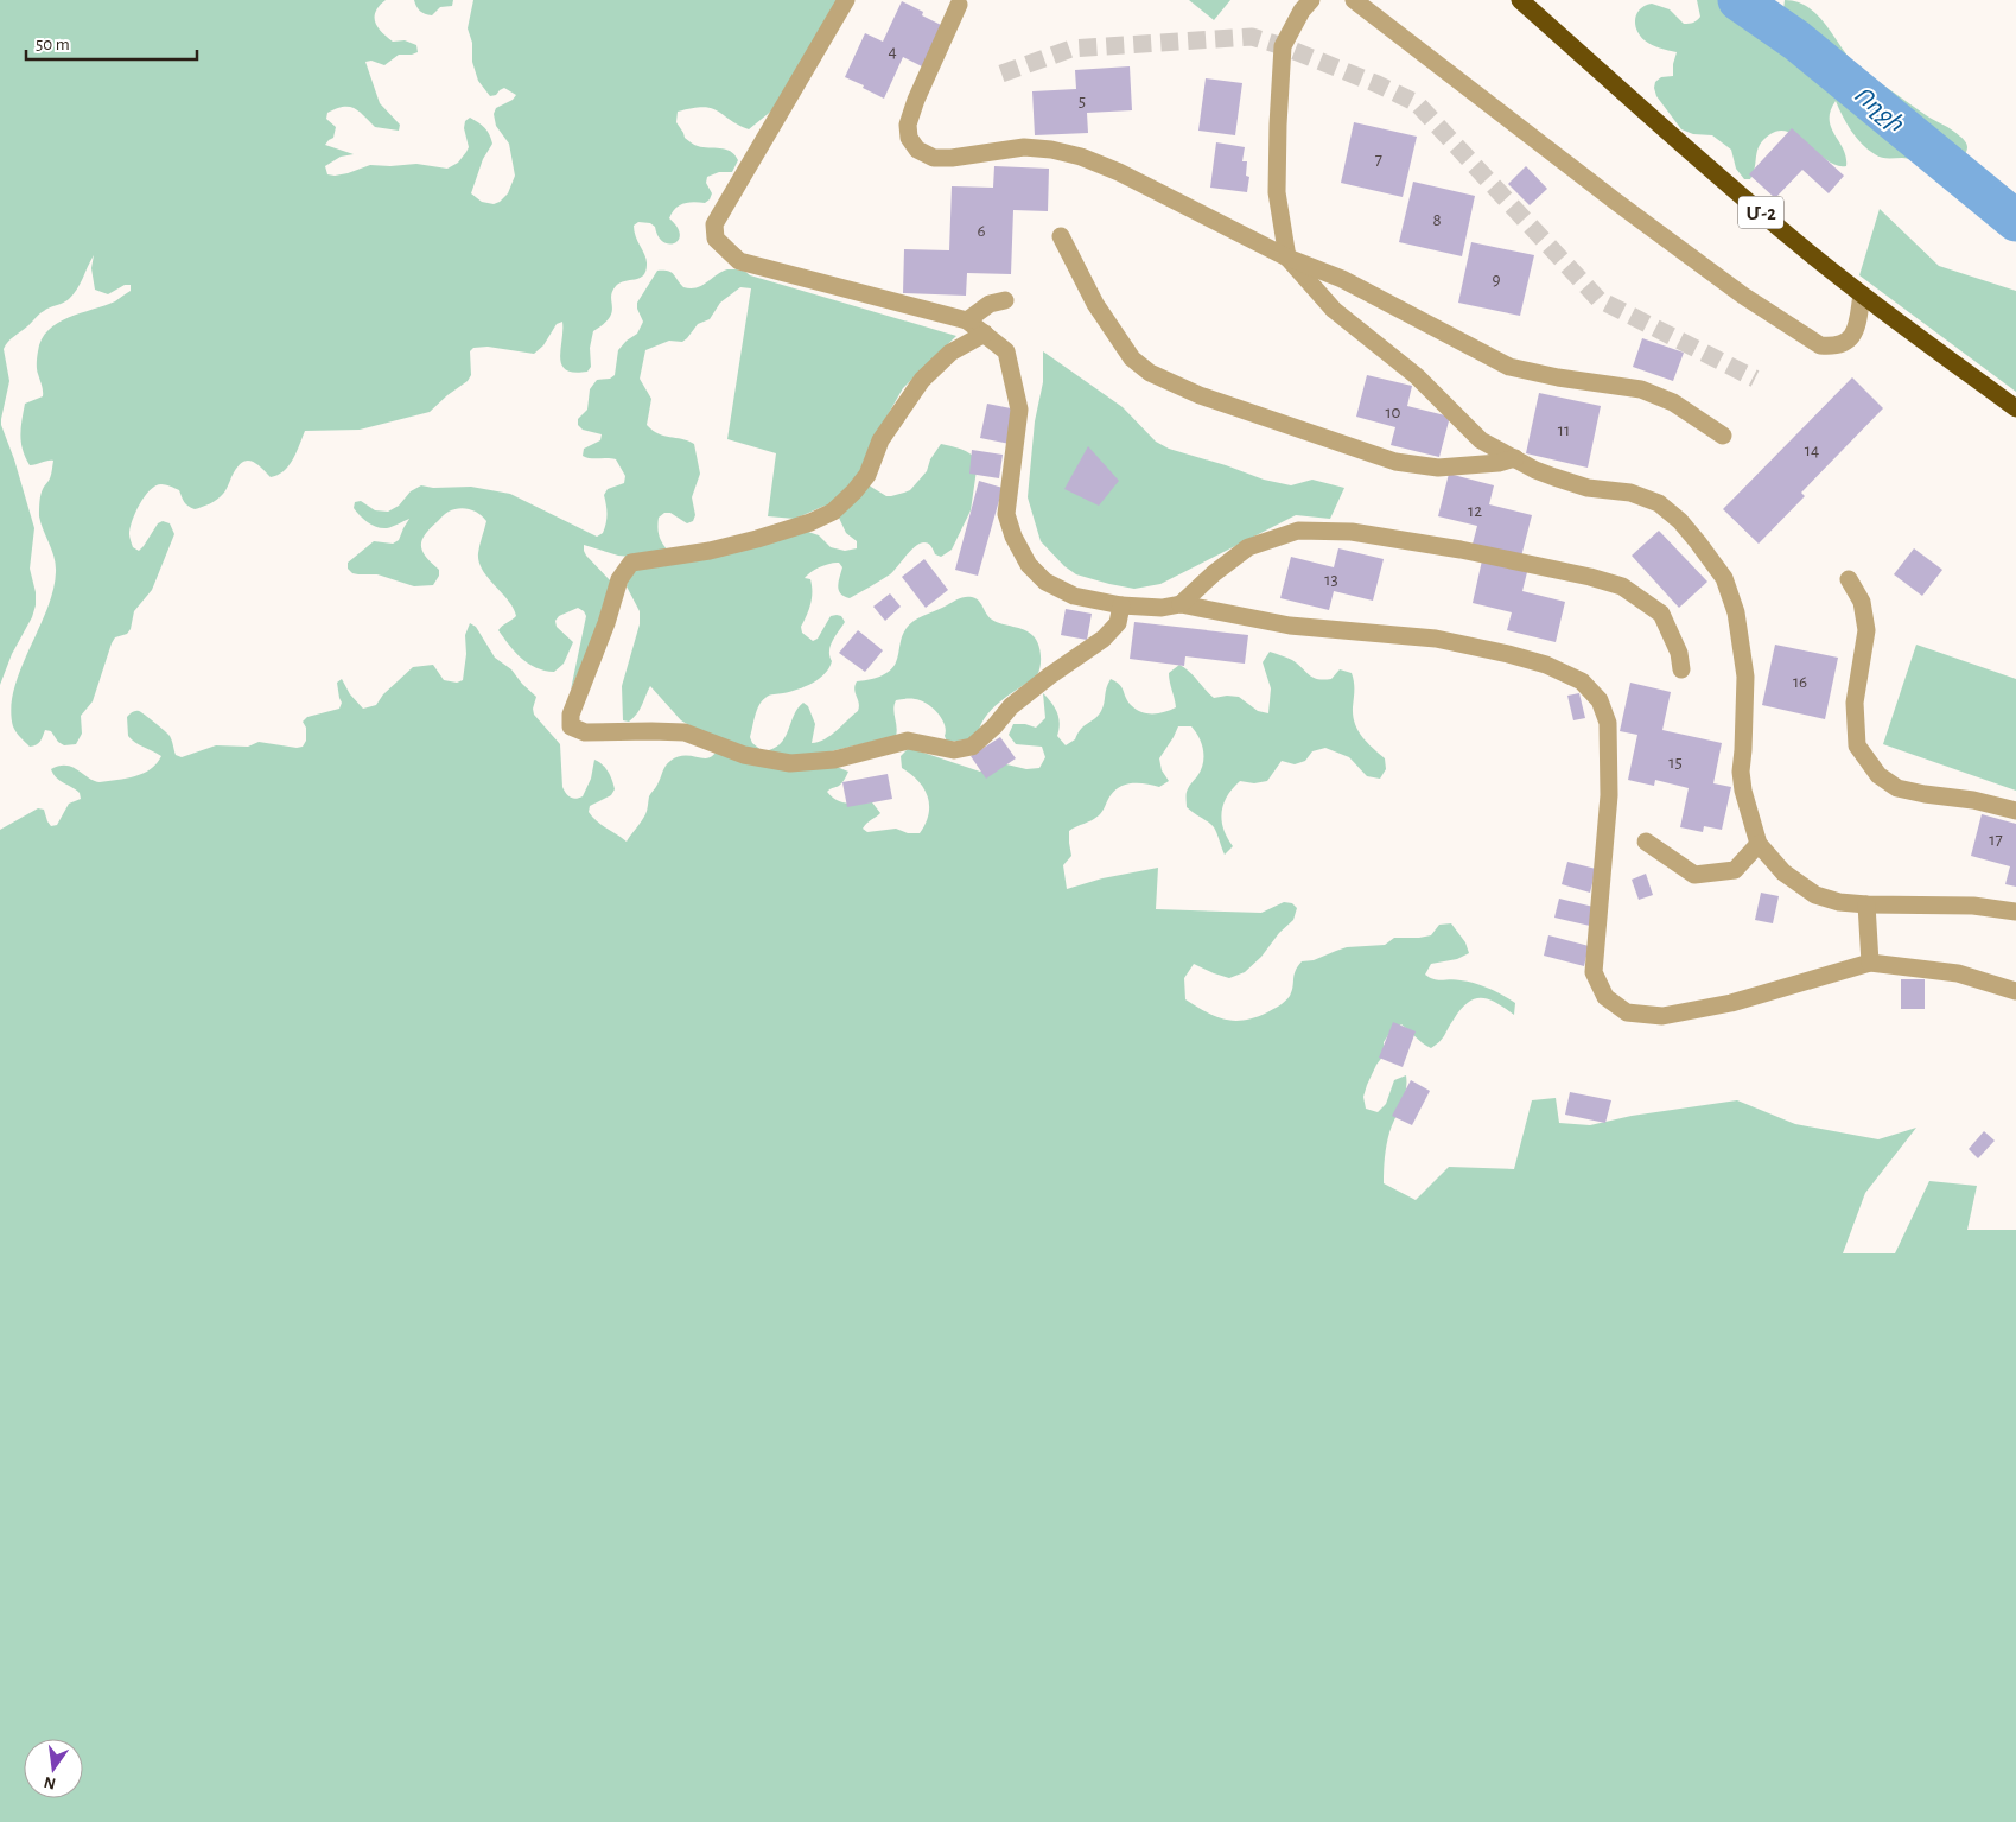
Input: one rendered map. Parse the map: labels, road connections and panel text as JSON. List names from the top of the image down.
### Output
{
  "streets": {
    "highway": ["Մ-2"]
  },
  "water": ["Ողջի"],
  "house_numbers": [
    "4",
    "5",
    "7",
    "8",
    "6",
    "9",
    "10",
    "11",
    "14",
    "12",
    "13",
    "16",
    "15",
    "17"
  ],
  "scale_bar": "50 m",
  "north": "bottom"
}
